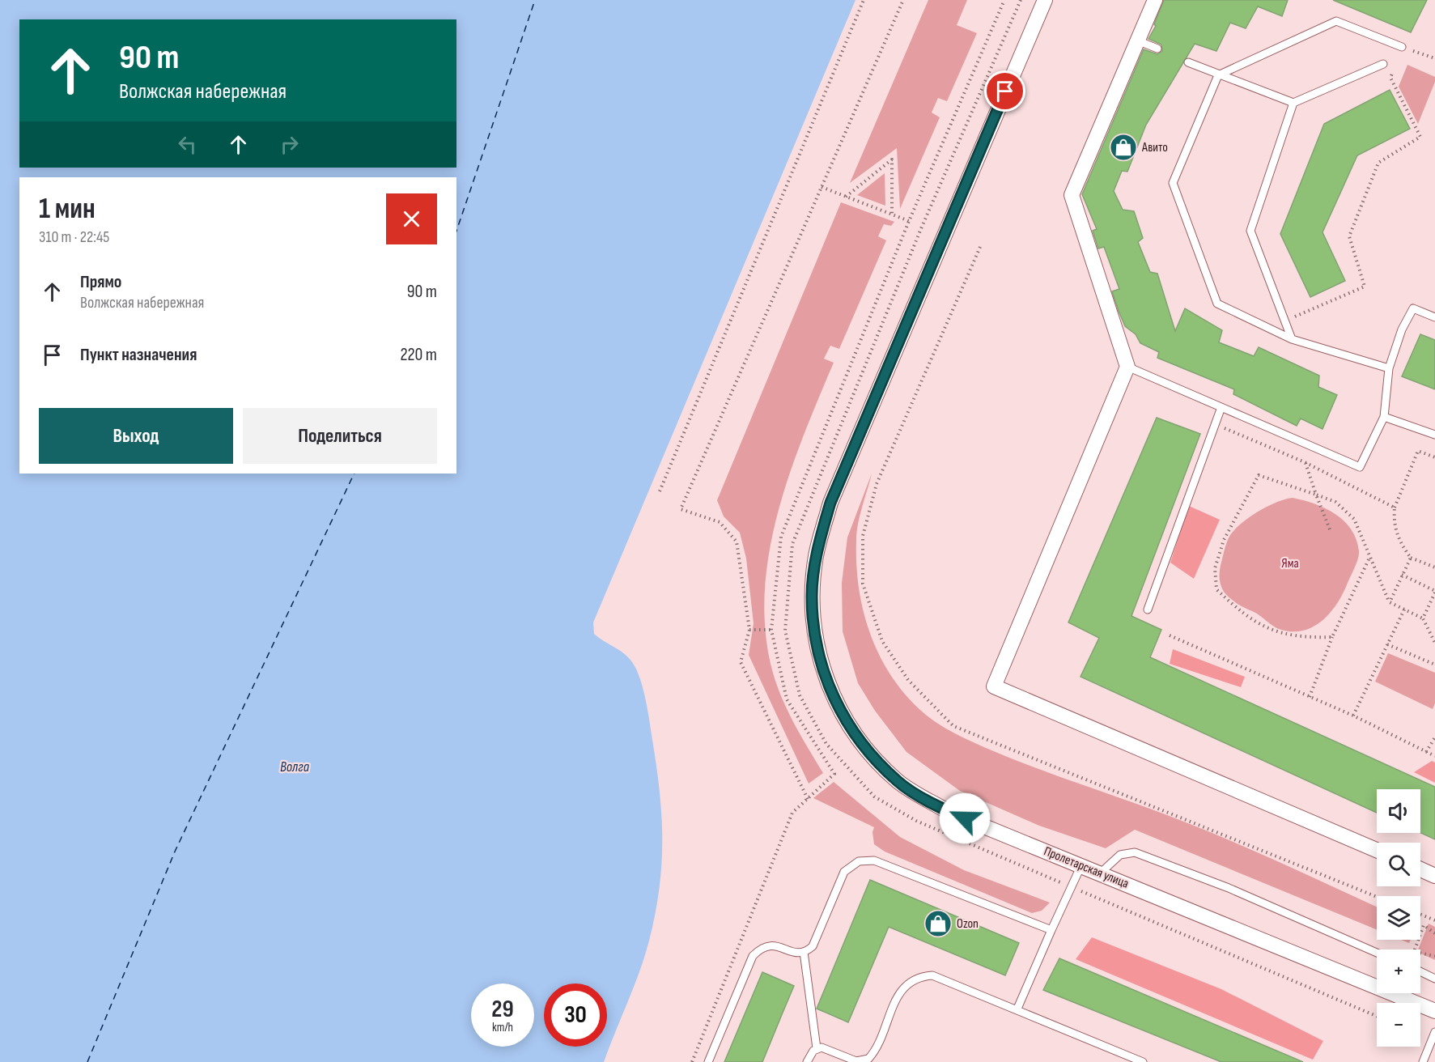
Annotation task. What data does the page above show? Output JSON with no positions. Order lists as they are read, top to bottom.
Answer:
{
  "streets": {
    "street": ["Пролетарская улица"]
  },
  "water": ["Волга"],
  "parks": ["Яма"],
  "places": {
    "shop": ["Авито", "Ozon"]
  },
  "page": {
    "turn": ["90 m", "Волжская набережная"],
    "heading": ["1 мин", "310 m · 22:45"],
    "list": [
      {
        "name": "Прямо",
        "note": "Волжская набережная",
        "value": "90 m"
      },
      {
        "name": "Пункт назначения",
        "value": "220 m"
      }
    ],
    "buttons": ["Выход", "Поделиться"],
    "map_buttons": ["+", "−"],
    "speed": "29 km/h",
    "limit": "30"
  }
}
